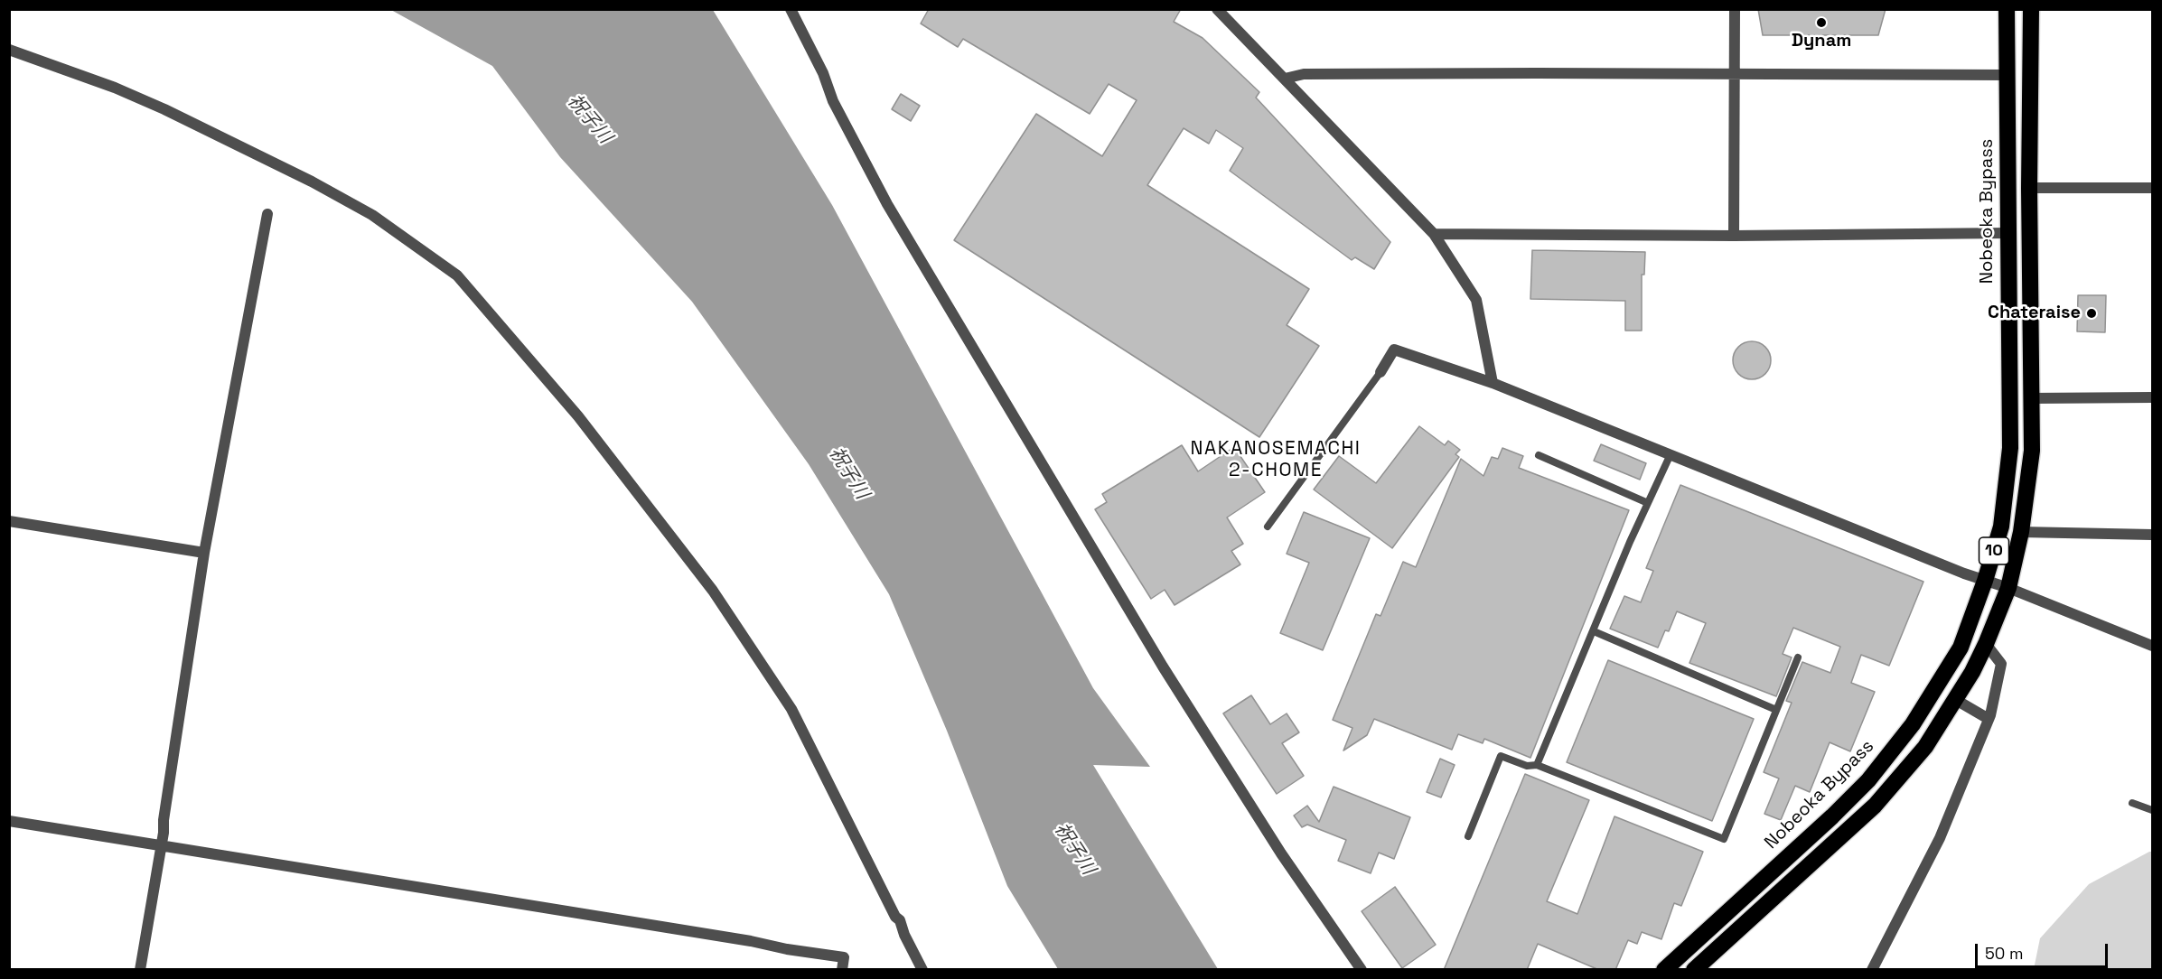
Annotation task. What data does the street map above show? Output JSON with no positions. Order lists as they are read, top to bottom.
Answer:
{
  "streets": {
    "highway": ["Nobeoka Bypass", "10"]
  },
  "districts": ["NAKANOSEMACHI 2-CHOME"],
  "water": ["祝子川"],
  "places": ["Dynam", "Chateraise"],
  "scale_bar": "50 m"
}
